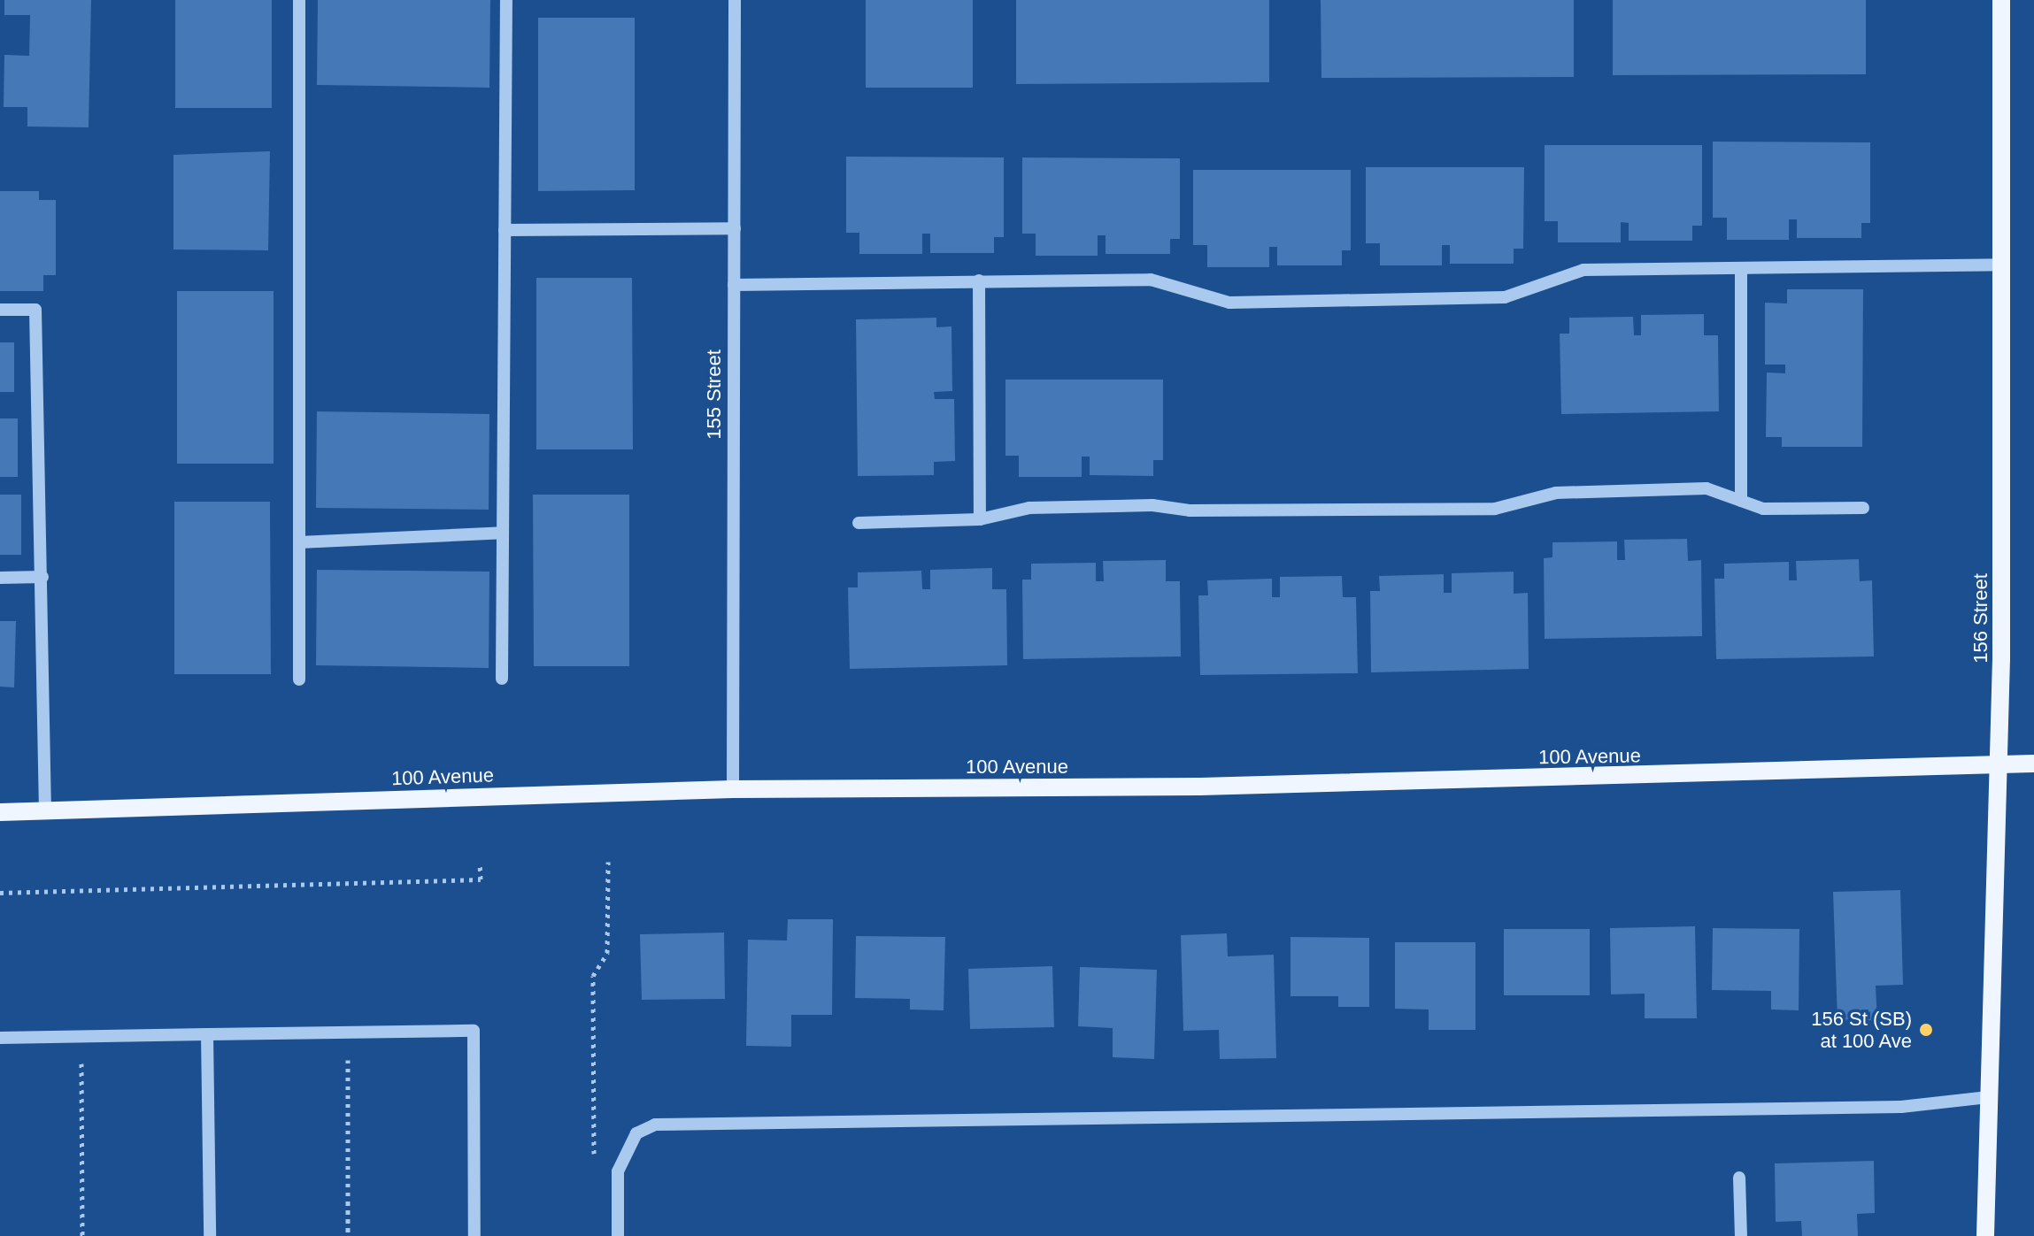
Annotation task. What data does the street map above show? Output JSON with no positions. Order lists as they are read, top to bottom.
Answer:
{
  "streets": {
    "main road": ["156 Street", "100 Avenue"],
    "street": ["155 Street"]
  },
  "crossings": [
    ["155 Street", "100 Avenue"],
    ["156 Street", "100 Avenue"]
  ],
  "places": ["156 St (SB) at 100 Ave"]
}
